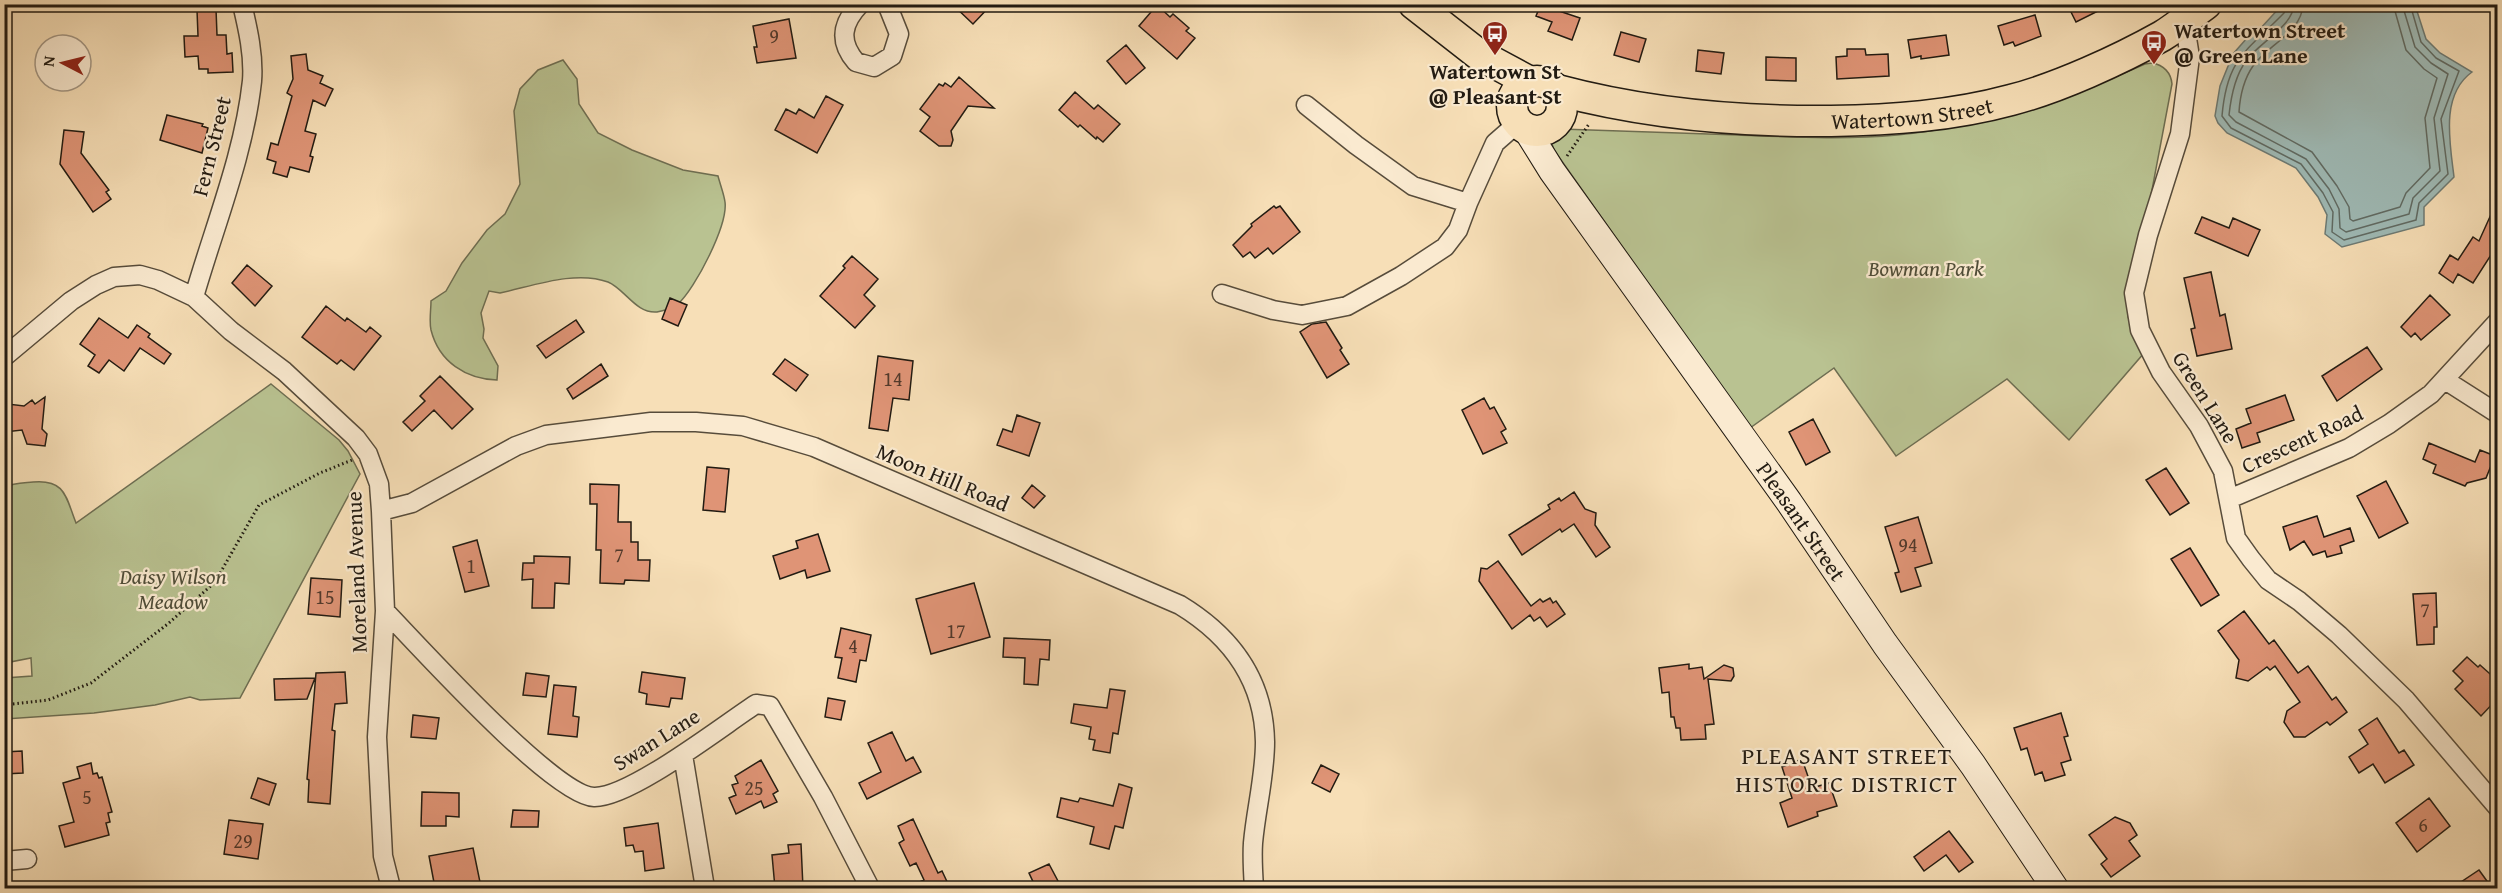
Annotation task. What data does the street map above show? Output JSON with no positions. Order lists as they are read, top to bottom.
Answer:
{
  "streets": {
    "main road": ["Watertown Street", "Pleasant Street"],
    "street": [
      "Fern Street",
      "Green Lane",
      "Crescent Road",
      "Moon Hill Road",
      "Moreland Avenue",
      "Swan Lane"
    ]
  },
  "crossings": [
    ["Watertown Street", "Green Lane"],
    ["Watertown Street", "Pleasant Street"],
    ["Fern Street", "Moreland Avenue"],
    ["Green Lane", "Crescent Road"],
    ["Moon Hill Road", "Moreland Avenue"],
    ["Moreland Avenue", "Swan Lane"]
  ],
  "districts": ["PLEASANT STREET HISTORIC DISTRICT"],
  "parks": ["Bowman Park", "Daisy Wilson Meadow"],
  "places": {
    "bus stop": ["Watertown St @ Pleasant St", "Watertown Street @ Green Lane"]
  },
  "house_numbers": [
    "9",
    "14",
    "94",
    "7",
    "1",
    "15",
    "7",
    "17",
    "4",
    "25",
    "5",
    "6",
    "29"
  ],
  "north": "left"
}
